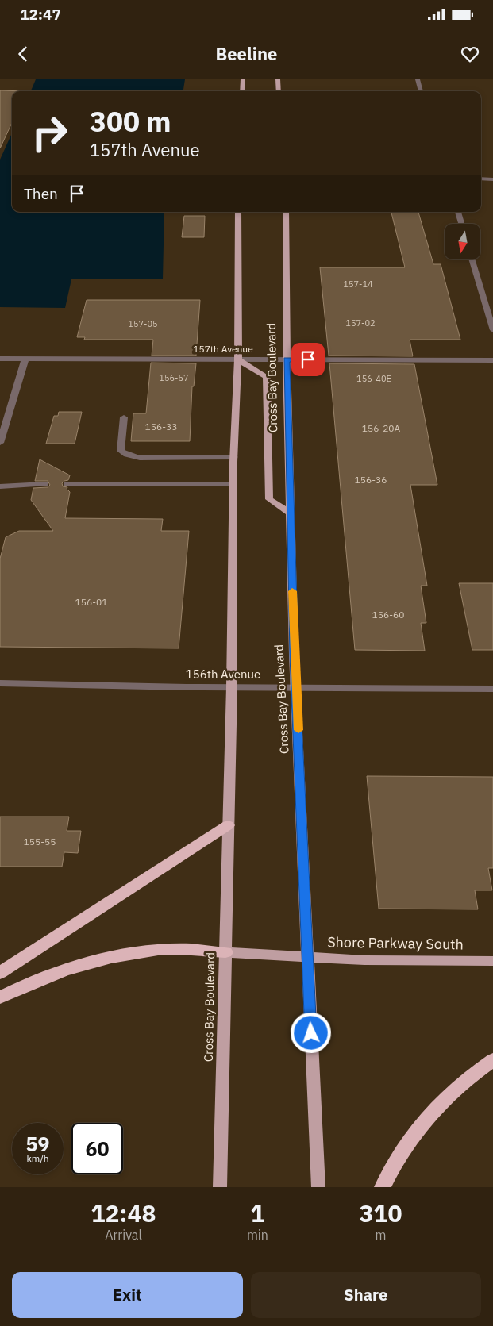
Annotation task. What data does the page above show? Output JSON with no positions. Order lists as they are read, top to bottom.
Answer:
{
  "streets": {
    "main road": ["Cross Bay Boulevard", "Shore Parkway South"],
    "street": ["157th Avenue", "156th Avenue"]
  },
  "crossings": [
    ["157th Avenue", "Cross Bay Boulevard"],
    ["Cross Bay Boulevard", "156th Avenue"],
    ["Cross Bay Boulevard", "Shore Parkway South"]
  ],
  "house_numbers": [
    "157-14",
    "157-02",
    "157-05",
    "156-57",
    "156-40E",
    "156-33",
    "156-20A",
    "156-36",
    "156-01",
    "156-60",
    "155-55"
  ],
  "north": "bottom",
  "page": {
    "status": "12:47",
    "header": "Beeline",
    "turn": ["300 m", "157th Avenue"],
    "then": "Then",
    "speed": "59 km/h",
    "limit": "60",
    "eta": [
      "12:48",
      "Arrival",
      "1",
      "min",
      "310",
      "m"
    ],
    "buttons": ["Exit", "Share"]
  }
}
